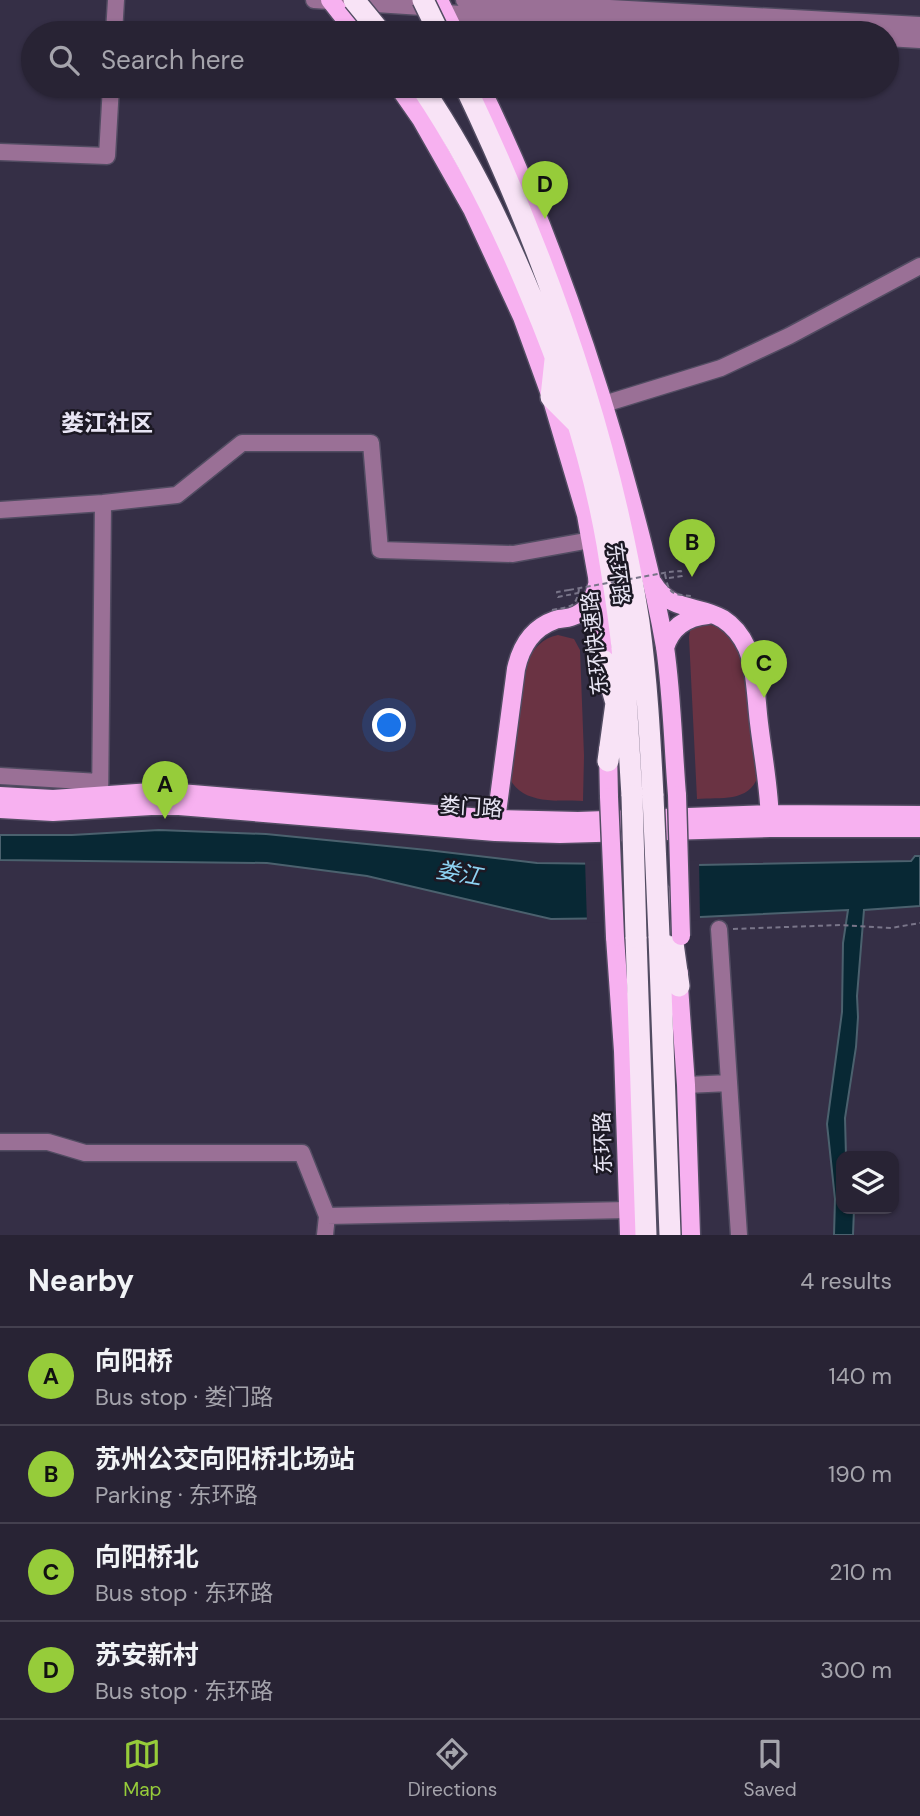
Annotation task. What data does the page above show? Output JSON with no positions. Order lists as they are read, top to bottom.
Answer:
{
  "streets": {
    "highway": ["东环快速路"],
    "main road": ["东环路", "娄门路"]
  },
  "crossings": [
    ["东环路", "东环快速路"]
  ],
  "districts": ["娄江社区"],
  "water": ["娄江"],
  "page": {
    "search": "Search here",
    "pins": [
      "D",
      "B",
      "C",
      "A"
    ],
    "heading": ["Nearby", "4 results"],
    "list": [
      {
        "mark": "A",
        "name": "向阳桥",
        "note": "Bus stop · 娄门路",
        "value": "140 m"
      },
      {
        "mark": "B",
        "name": "苏州公交向阳桥北场站",
        "note": "Parking · 东环路",
        "value": "190 m"
      },
      {
        "mark": "C",
        "name": "向阳桥北",
        "note": "Bus stop · 东环路",
        "value": "210 m"
      },
      {
        "mark": "D",
        "name": "苏安新村",
        "note": "Bus stop · 东环路",
        "value": "300 m"
      }
    ],
    "nav": ["Map", "Directions", "Saved"]
  }
}
